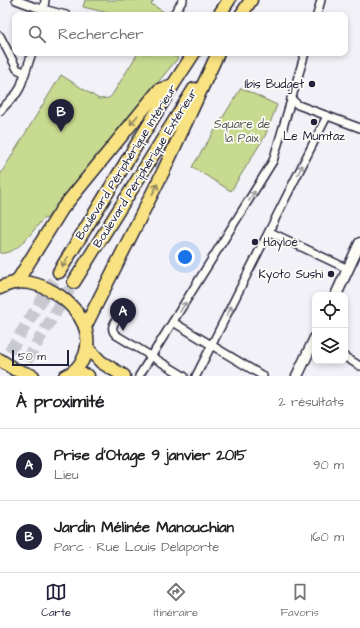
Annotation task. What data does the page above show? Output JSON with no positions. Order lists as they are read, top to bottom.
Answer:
{
  "streets": {
    "main road": ["Boulevard Périphérique Intérieur", "Boulevard Périphérique Extérieur"]
  },
  "parks": ["Square de la Paix"],
  "places": [
    "Ibis Budget",
    "Le Mumtaz",
    "Hayloé",
    "Kyoto Sushi"
  ],
  "scale_bar": "50 m",
  "page": {
    "search": "Rechercher",
    "pins": ["B", "A"],
    "scale": "50 m",
    "heading": ["À proximité", "2 résultats"],
    "list": [
      {
        "mark": "A",
        "name": "Prise d'Otage 9 janvier 2015",
        "note": "Lieu",
        "value": "90 m"
      },
      {
        "mark": "B",
        "name": "Jardin Mélinée Manouchian",
        "note": "Parc · Rue Louis Delaporte",
        "value": "160 m"
      }
    ],
    "nav": ["Carte", "Itinéraire", "Favoris"]
  }
}
